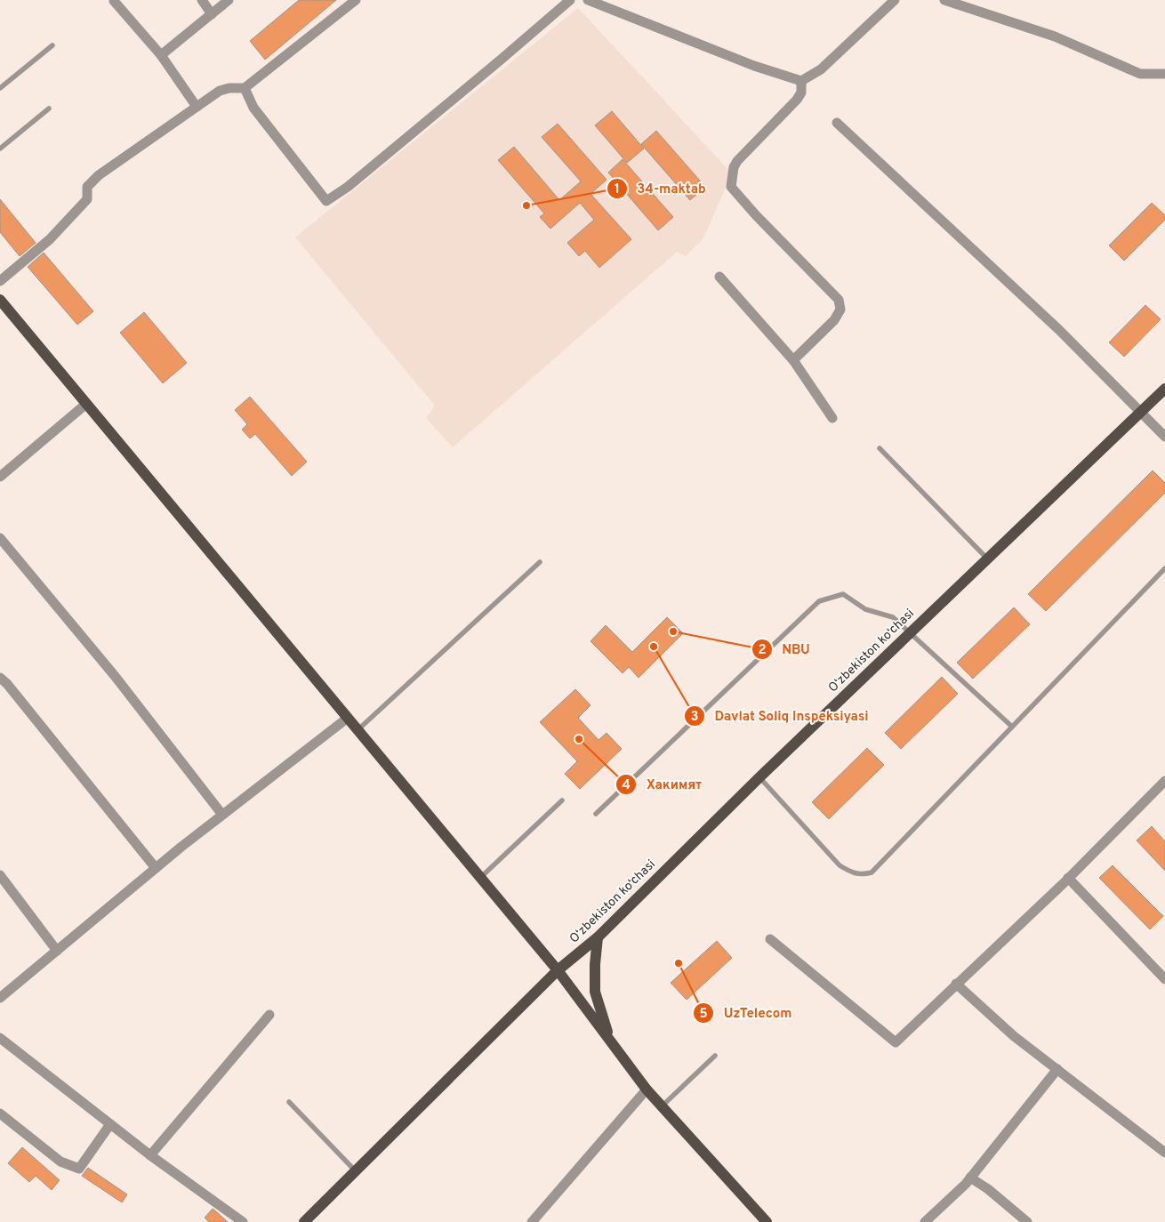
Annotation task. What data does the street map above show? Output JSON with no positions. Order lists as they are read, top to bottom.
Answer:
{
  "streets": {
    "main road": ["O‘zbekiston ko‘chasi"]
  },
  "places": [
    "34-maktab",
    "NBU",
    "Davlat Soliq Inspeksiyasi",
    "Хакимят",
    "UzTelecom"
  ]
}
